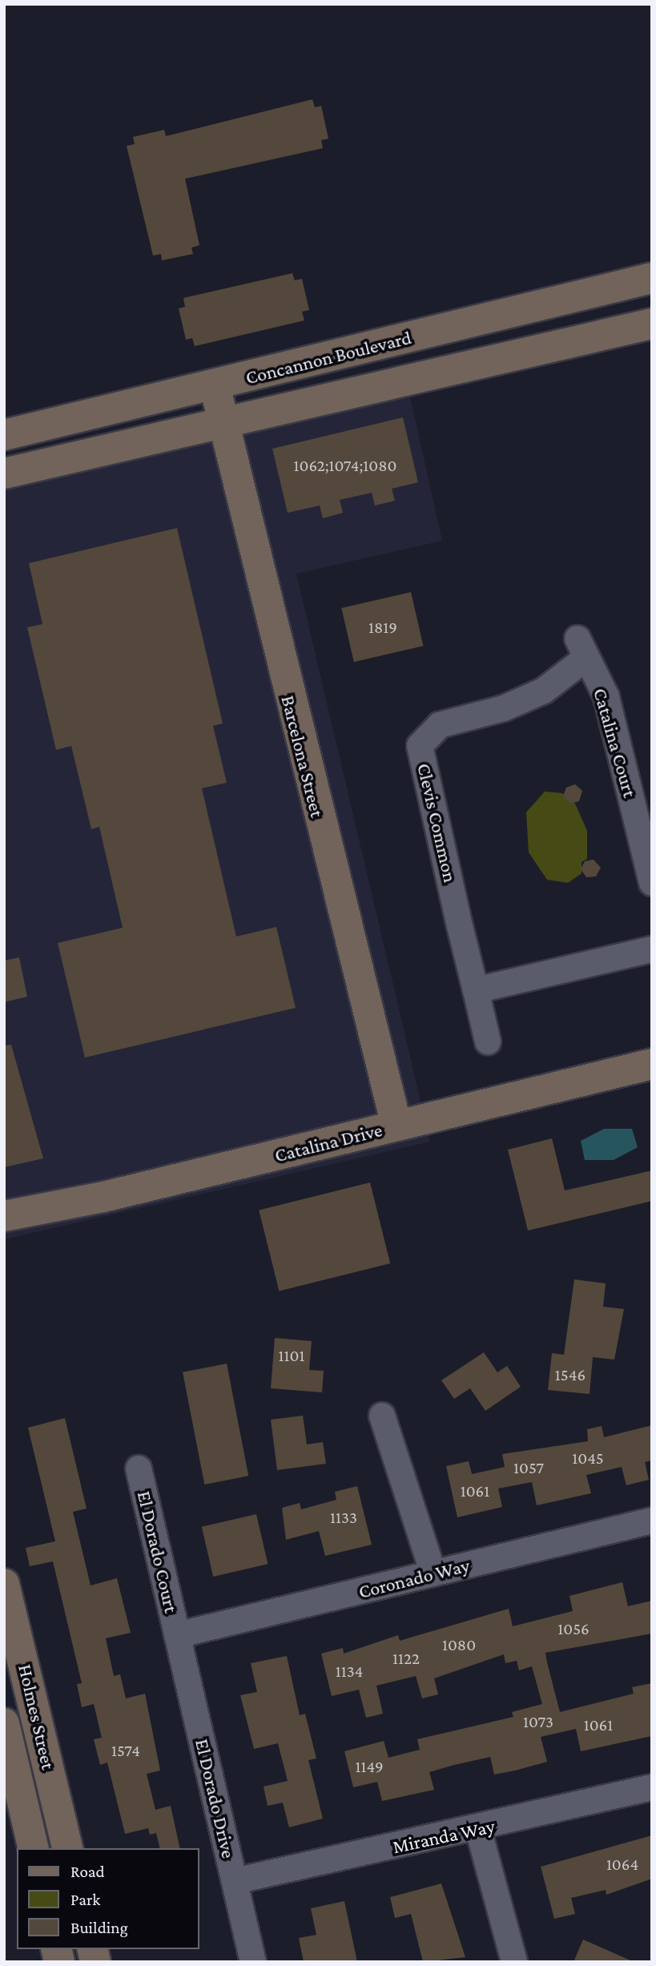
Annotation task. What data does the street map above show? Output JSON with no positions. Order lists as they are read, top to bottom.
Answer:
{
  "streets": {
    "main road": [
      "Concannon Boulevard",
      "Barcelona Street",
      "Catalina Drive",
      "Holmes Street"
    ],
    "street": [
      "Catalina Court",
      "Clevis Common",
      "El Dorado Court",
      "Coronado Way",
      "El Dorado Drive",
      "Miranda Way"
    ]
  },
  "crossings": [
    ["Concannon Boulevard", "Barcelona Street"],
    ["Catalina Court", "Clevis Common"],
    ["Barcelona Street", "Catalina Drive"],
    ["El Dorado Court", "Coronado Way"],
    ["El Dorado Court", "El Dorado Drive"],
    ["Coronado Way", "El Dorado Drive"],
    ["El Dorado Drive", "Miranda Way"]
  ],
  "house_numbers": [
    "1062;1074;1080",
    "1819",
    "1101",
    "1546",
    "1045",
    "1057",
    "1061",
    "1133",
    "1056",
    "1080",
    "1122",
    "1134",
    "1073",
    "1061",
    "1574",
    "1149",
    "1064"
  ],
  "legend": ["Road", "Park", "Building"]
}
